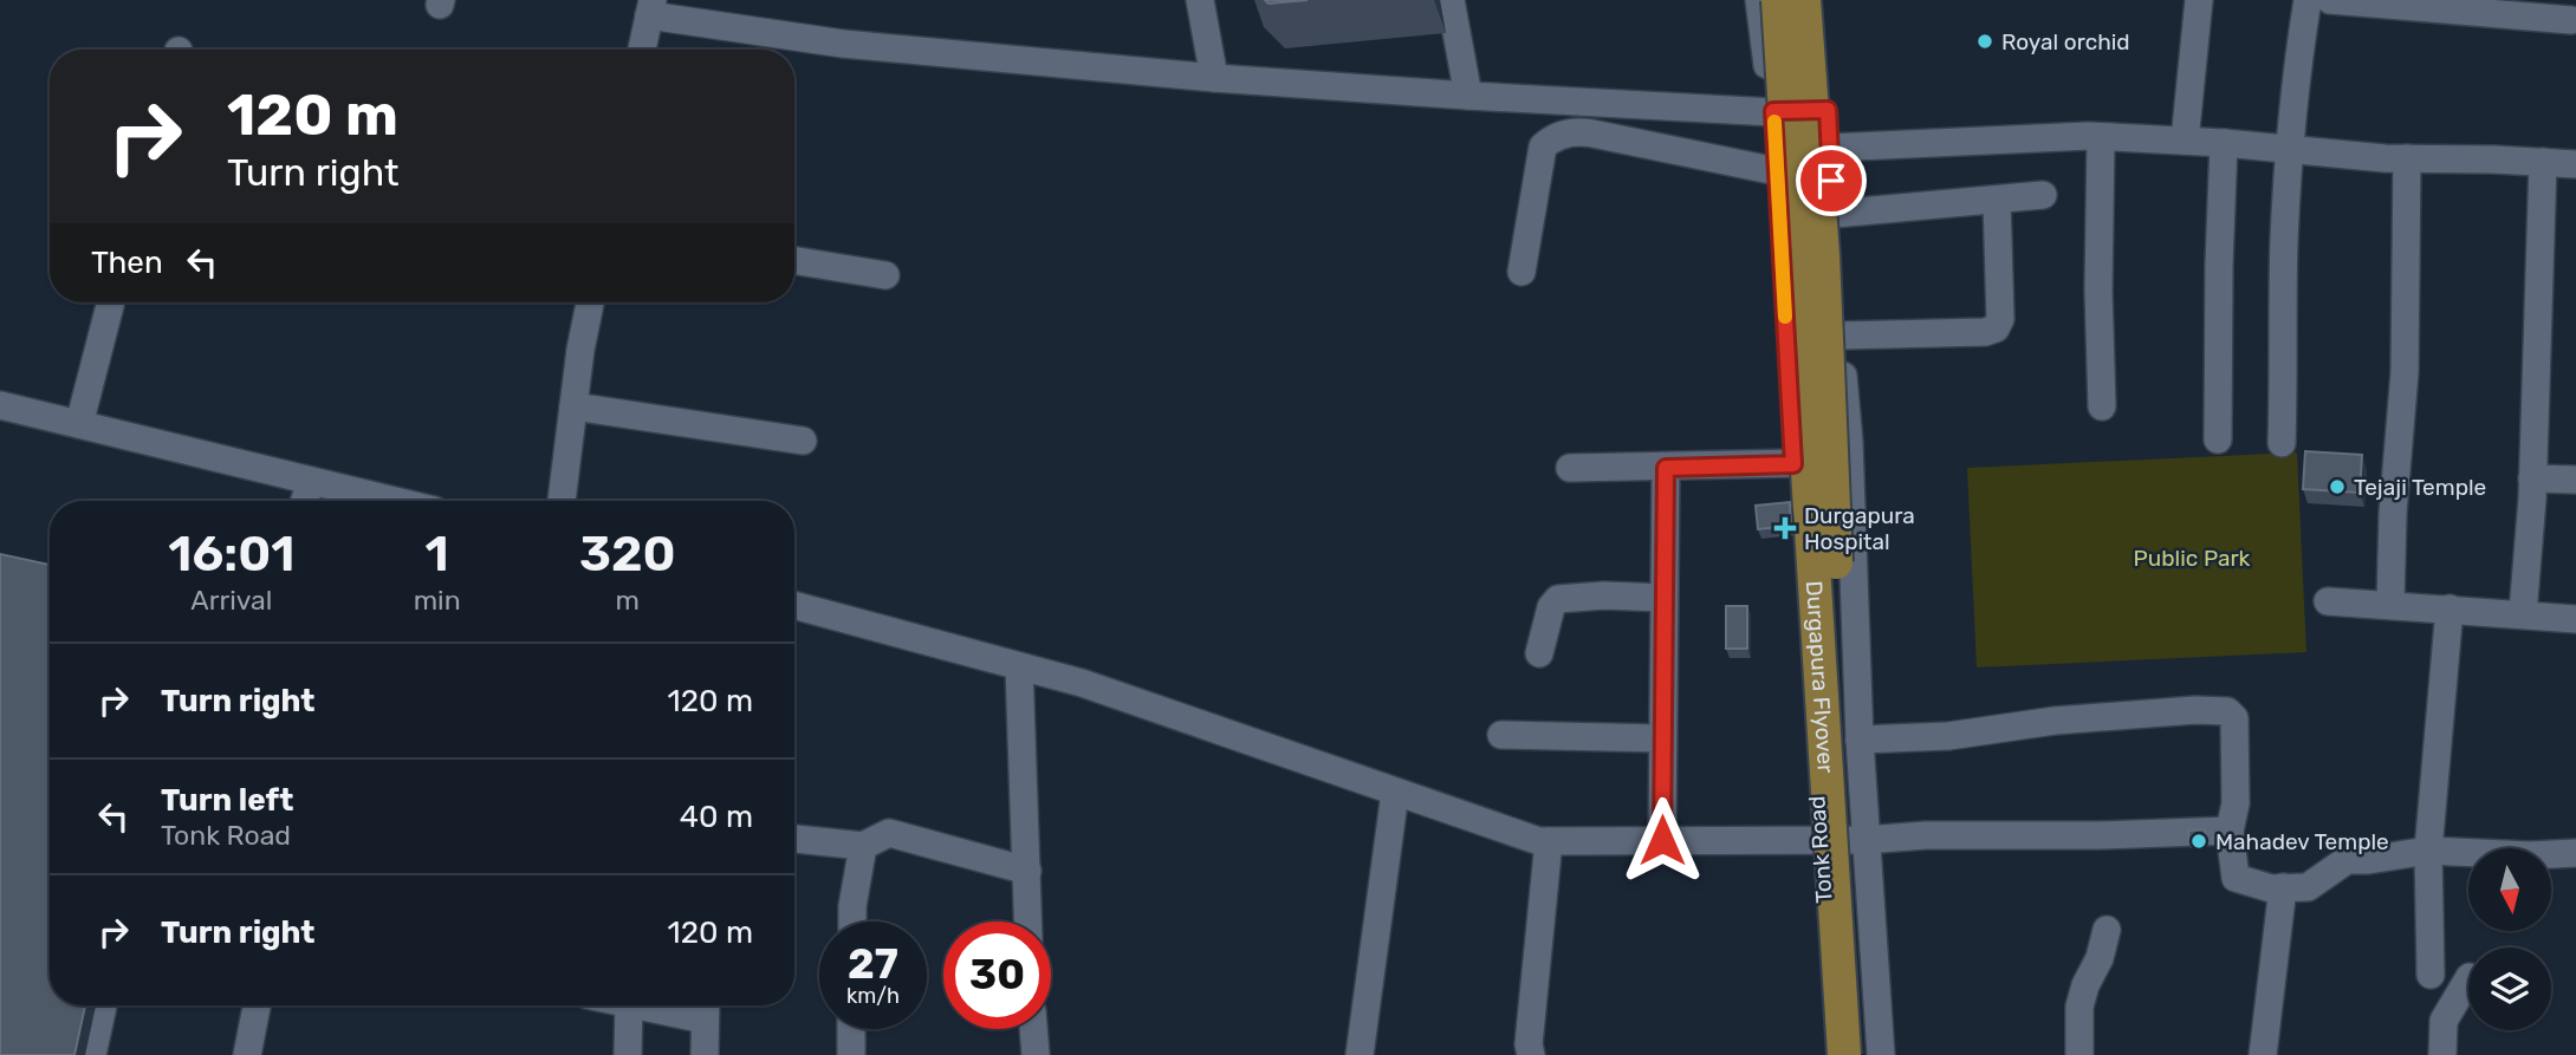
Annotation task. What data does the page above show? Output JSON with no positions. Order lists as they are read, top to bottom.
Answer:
{
  "streets": {
    "main road": ["Durgapura Flyover"],
    "street": ["Tonk Road"]
  },
  "parks": ["Public Park"],
  "places": {
    "other": ["Royal orchid", "Tejaji Temple", "Mahadev Temple"],
    "health": ["Durgapura Hospital"]
  },
  "north": "bottom",
  "page": {
    "turn": ["120 m", "Turn right"],
    "then": "Then",
    "eta": [
      "16:01",
      "Arrival",
      "1",
      "min",
      "320",
      "m"
    ],
    "list": [
      {
        "name": "Turn right",
        "value": "120 m"
      },
      {
        "name": "Turn left",
        "note": "Tonk Road",
        "value": "40 m"
      },
      {
        "name": "Turn right",
        "value": "120 m"
      }
    ],
    "speed": "27 km/h",
    "limit": "30"
  }
}
